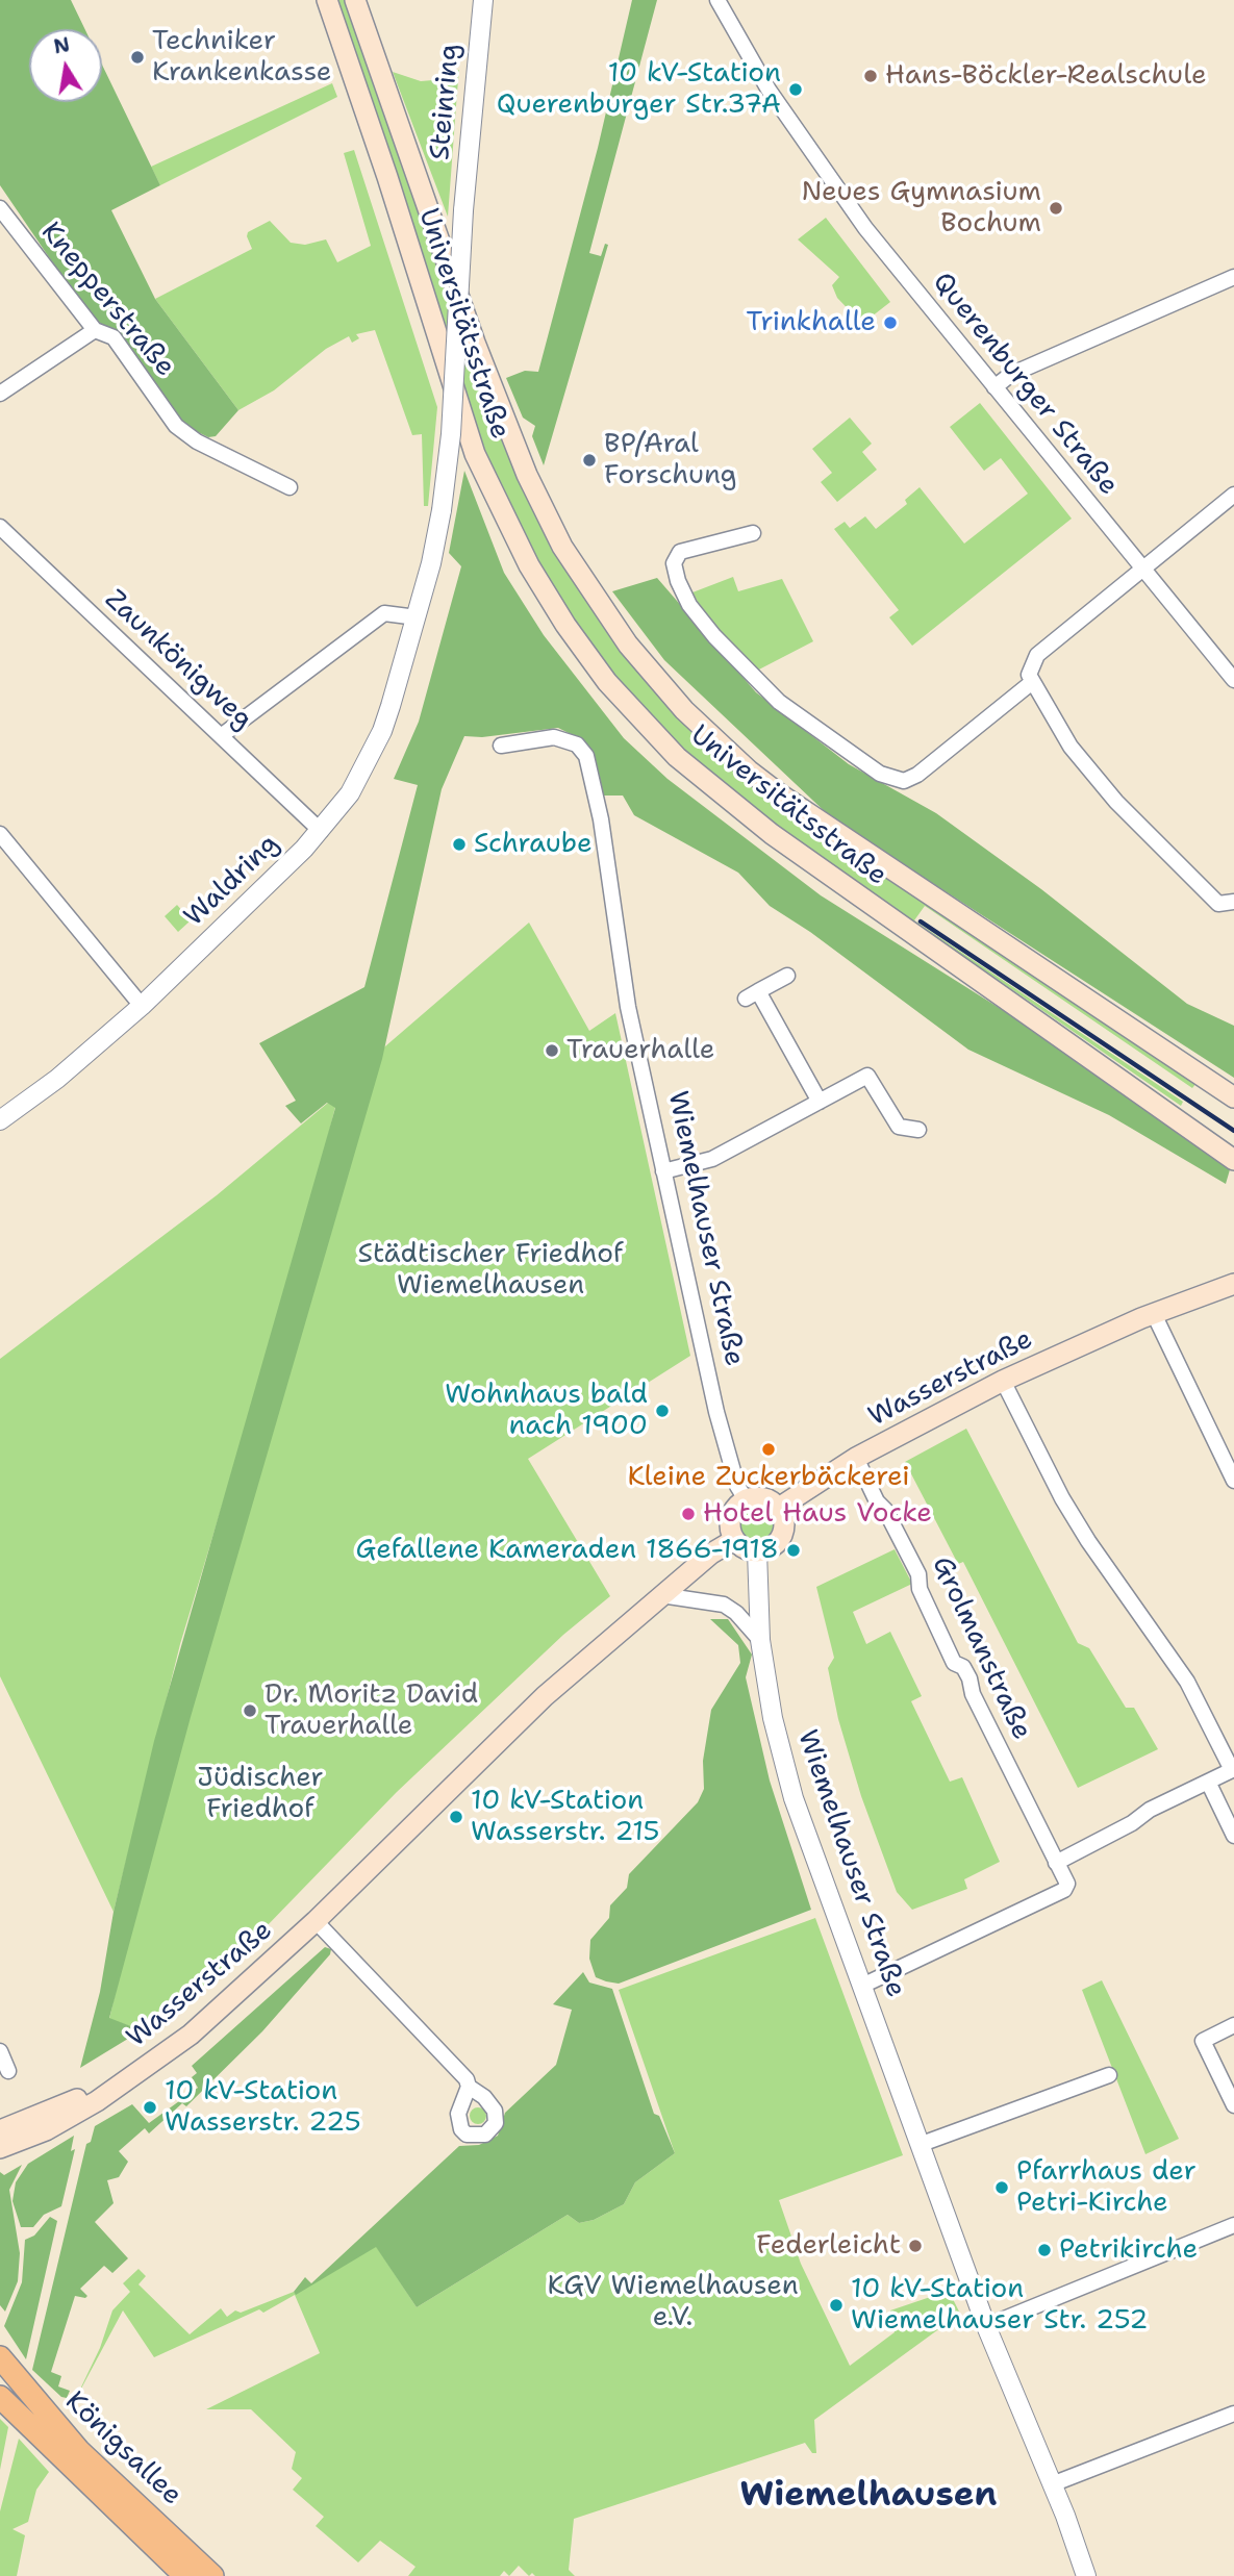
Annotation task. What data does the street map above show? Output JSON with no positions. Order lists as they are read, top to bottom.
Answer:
{
  "streets": {
    "main road": ["Universitätsstraße", "Wasserstraße", "Königsallee"],
    "street": [
      "Steinring",
      "Knepperstraße",
      "Querenburger Straße",
      "Zaunkönigweg",
      "Waldring",
      "Wiemelhauser Straße",
      "Grolmanstraße"
    ]
  },
  "crossings": [
    ["Steinring", "Waldring"],
    ["Zaunkönigweg", "Waldring"],
    ["Wiemelhauser Straße", "Wasserstraße"],
    ["Wiemelhauser Straße", "Grolmanstraße"],
    ["Wasserstraße", "Grolmanstraße"]
  ],
  "districts": ["Wiemelhausen"],
  "parks": ["Städtischer Friedhof Wiemelhausen", "Jüdischer Friedhof", "KGV Wiemelhausen e.V."],
  "places": [
    "Techniker Krankenkasse",
    "Hans-Böckler-Realschule",
    "10 kV-Station Querenburger Str.37A",
    "Neues Gymnasium Bochum",
    "Trinkhalle",
    "BP/Aral Forschung",
    "Schraube",
    "Trauerhalle",
    "Wohnhaus bald nach 1900",
    "Kleine Zuckerbäckerei",
    "Hotel Haus Vocke",
    "Gefallene Kameraden 1866-1918",
    "Dr. Moritz David Trauerhalle",
    "10 kV-Station Wasserstr. 215",
    "10 kV-Station Wasserstr. 225",
    "Pfarrhaus der Petri-Kirche",
    "Federleicht",
    "Petrikirche",
    "10 kV-Station Wiemelhauser Str. 252"
  ],
  "north": "top"
}
